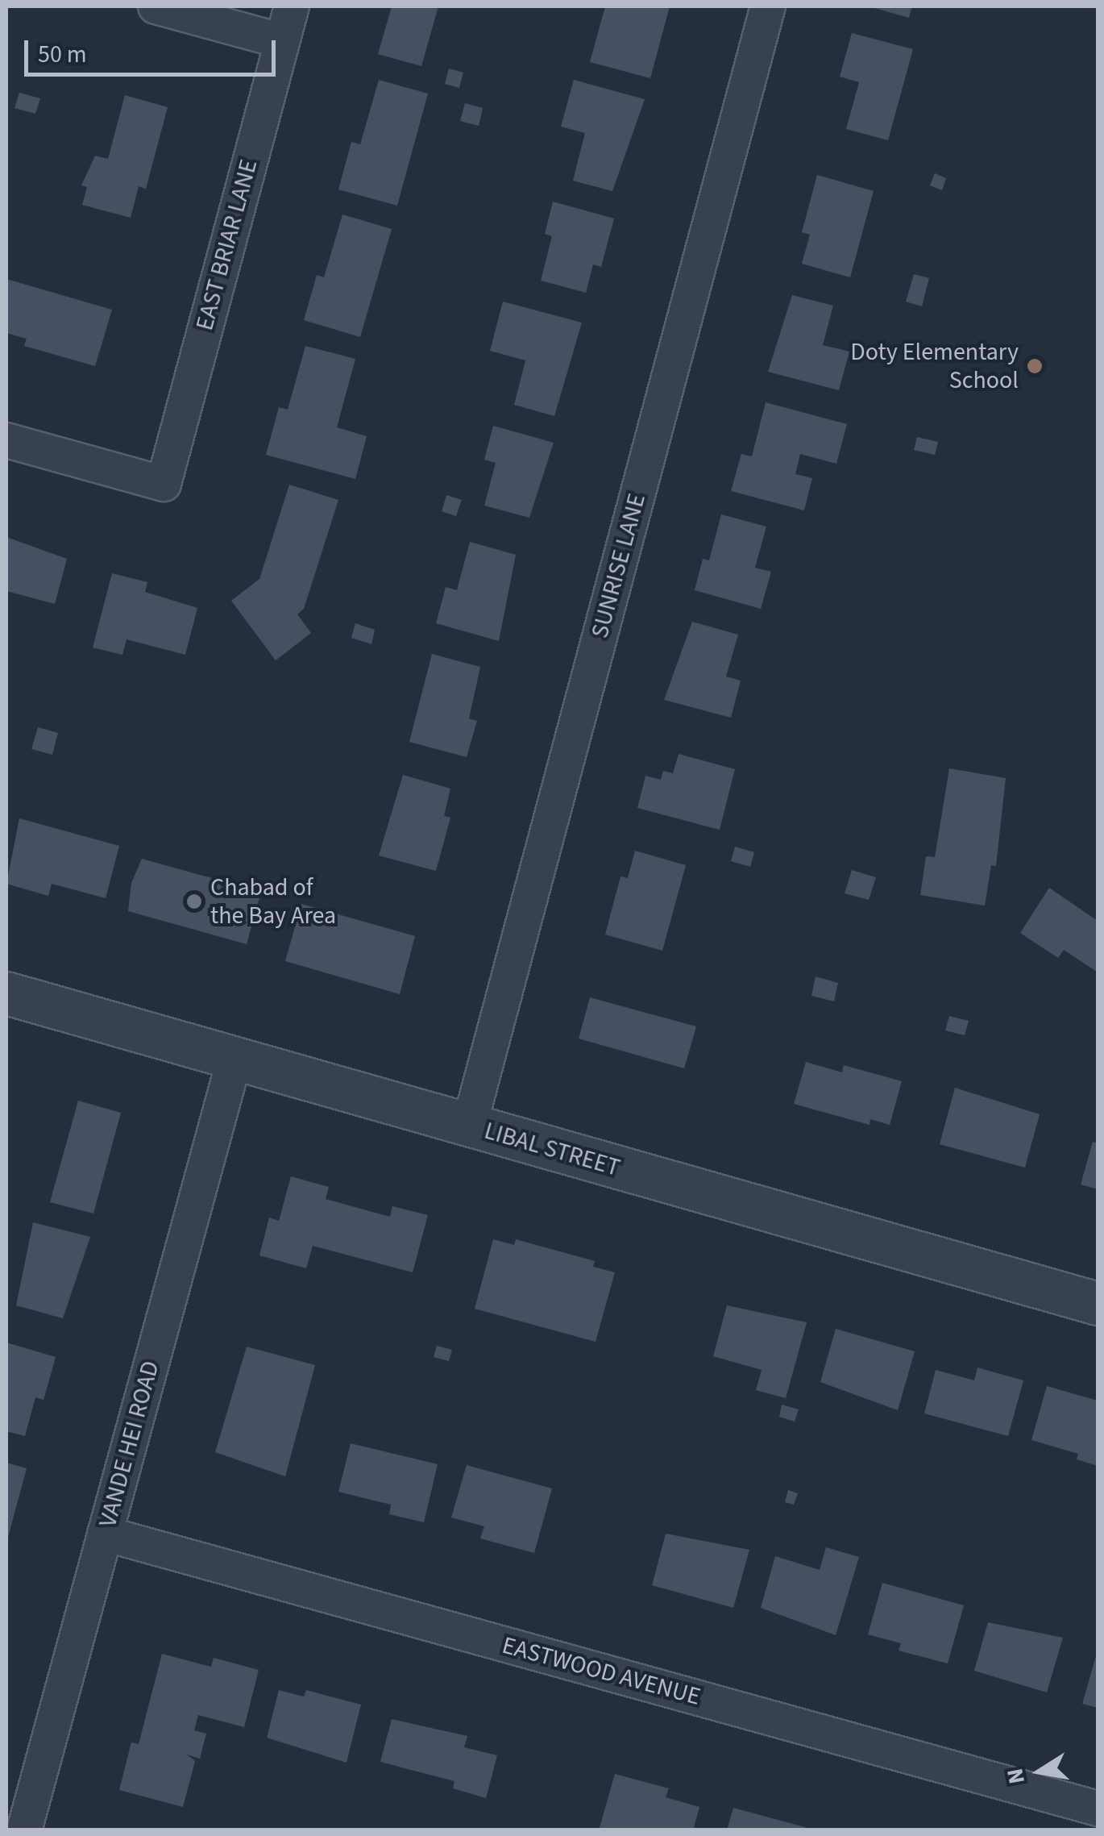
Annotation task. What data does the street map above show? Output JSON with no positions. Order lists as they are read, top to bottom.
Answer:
{
  "streets": {
    "street": [
      "EAST BRIAR LANE",
      "SUNRISE LANE",
      "LIBAL STREET",
      "VANDE HEI ROAD",
      "EASTWOOD AVENUE"
    ]
  },
  "crossings": [
    ["SUNRISE LANE", "LIBAL STREET"],
    ["LIBAL STREET", "VANDE HEI ROAD"],
    ["VANDE HEI ROAD", "EASTWOOD AVENUE"]
  ],
  "places": ["Doty Elementary School", "Chabad of the Bay Area"],
  "scale_bar": "50 m",
  "north": "left"
}
